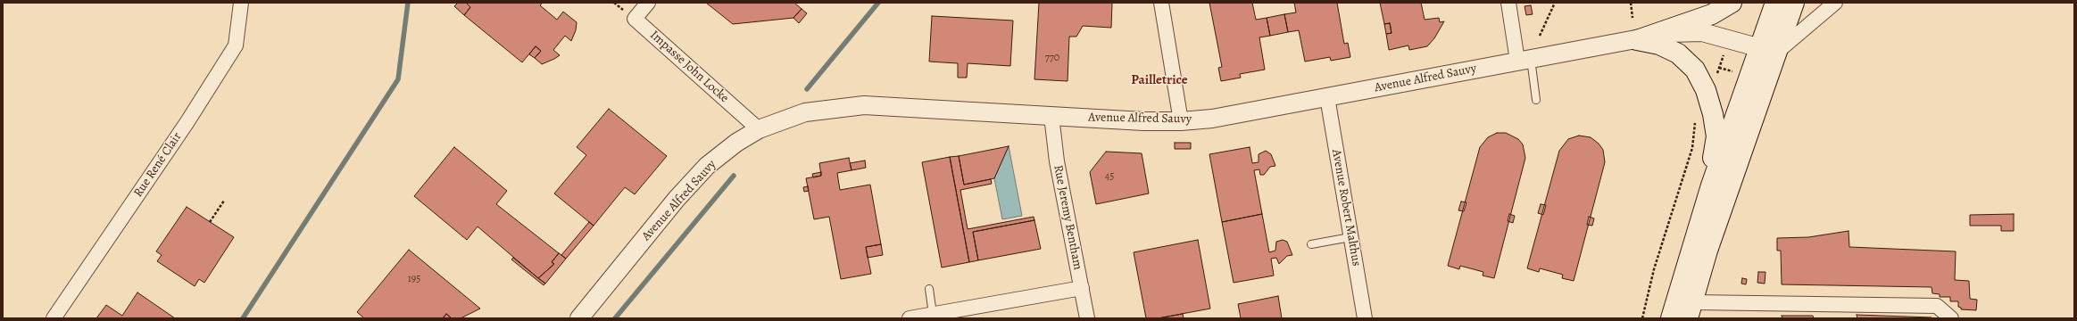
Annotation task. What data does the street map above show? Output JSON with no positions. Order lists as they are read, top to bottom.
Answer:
{
  "streets": {
    "street": [
      "Impasse John Locke",
      "Avenue Alfred Sauvy",
      "Rue René Clair",
      "Avenue Robert Malthus",
      "Rue Jeremy Bentham"
    ]
  },
  "crossings": [
    ["Impasse John Locke", "Avenue Alfred Sauvy"],
    ["Avenue Alfred Sauvy", "Avenue Robert Malthus"],
    ["Avenue Alfred Sauvy", "Rue Jeremy Bentham"]
  ],
  "districts": ["Pailletrice"],
  "house_numbers": ["770", "45", "195"]
}
